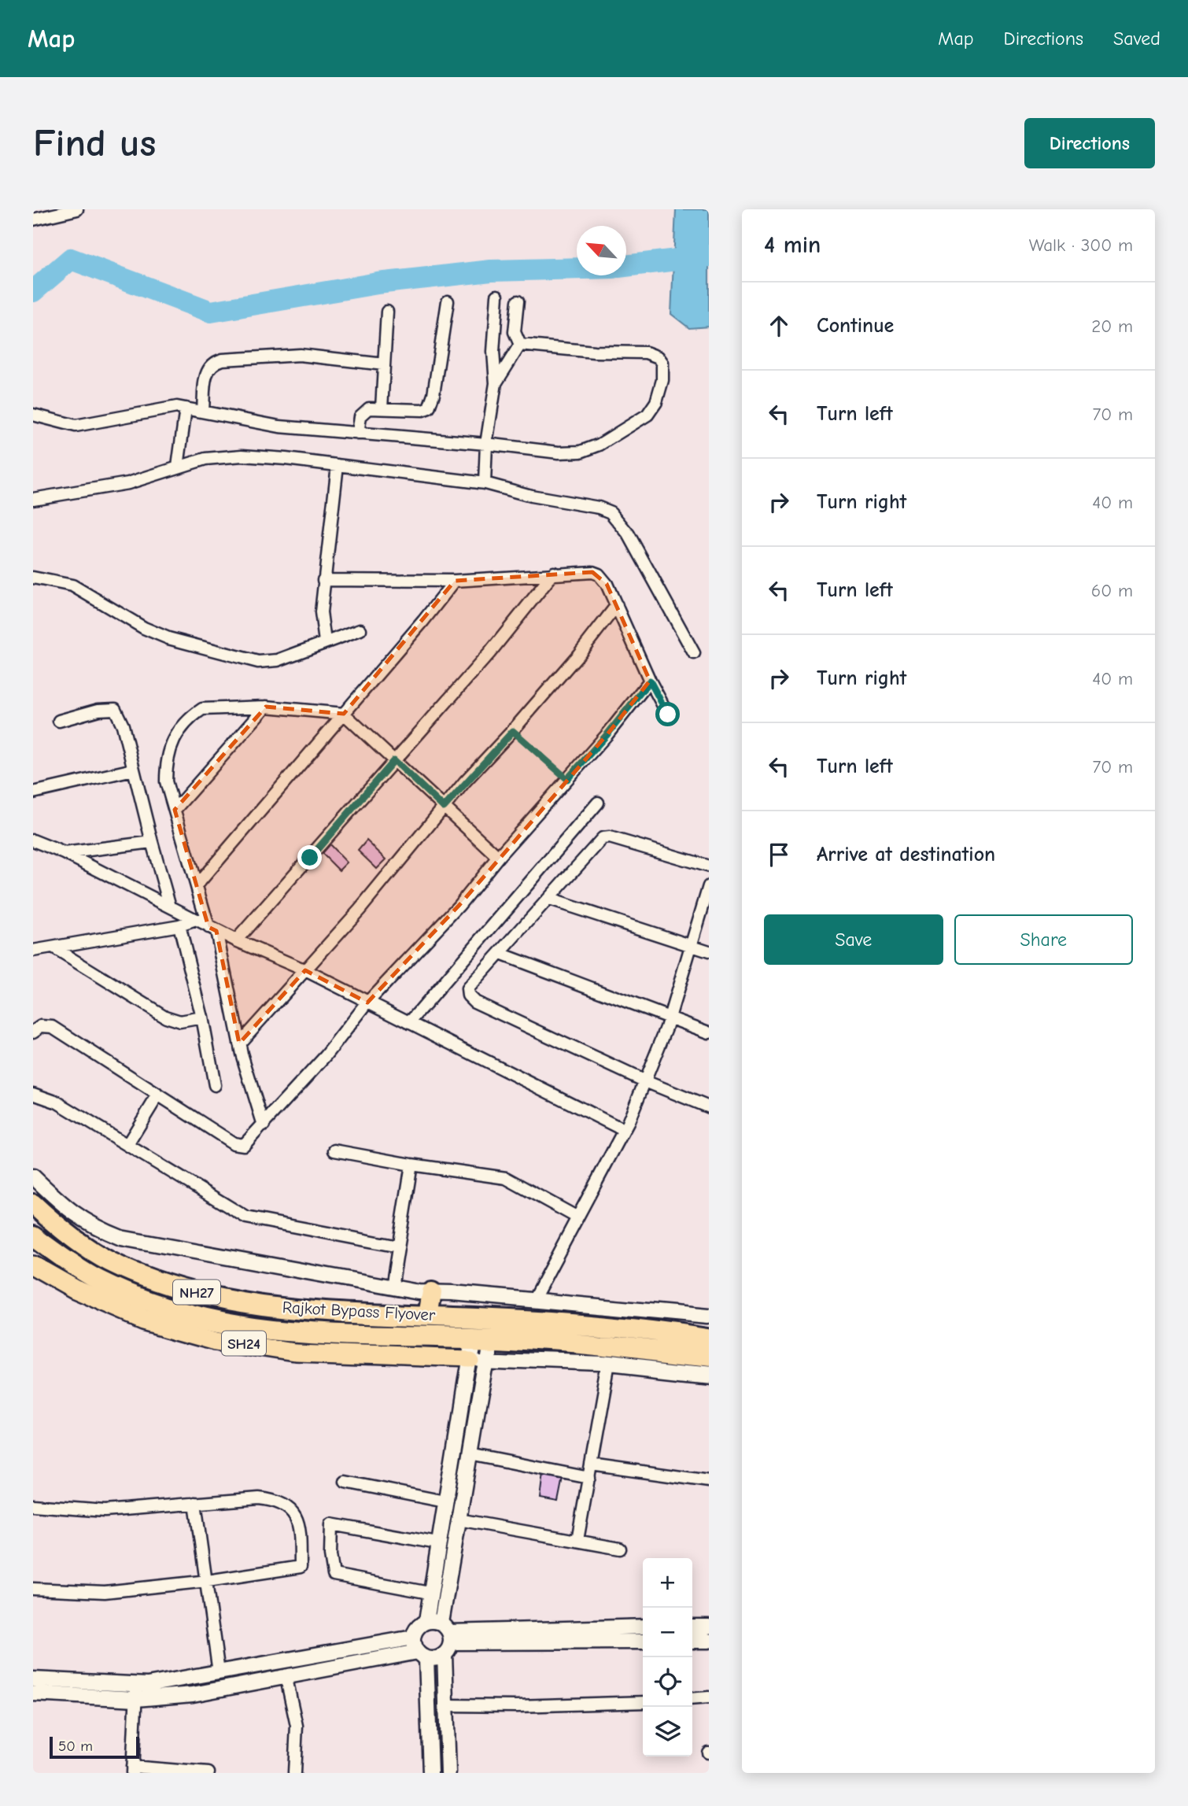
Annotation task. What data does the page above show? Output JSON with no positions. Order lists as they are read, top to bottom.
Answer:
{
  "streets": {
    "highway": ["NH27", "Rajkot Bypass Flyover"],
    "main road": ["SH24"]
  },
  "scale_bar": "50 m",
  "north": "top left",
  "page": {
    "header": "Map",
    "nav": ["Map", "Directions", "Saved"],
    "buttons": [
      "Directions",
      ["Save", "Share"]
    ],
    "title": "Find us",
    "heading": ["4 min", "Walk · 300 m"],
    "list": [
      ["Continue", "20 m"],
      ["Turn left", "70 m"],
      ["Turn right", "40 m"],
      ["Turn left", "60 m"],
      ["Turn right", "40 m"],
      ["Turn left", "70 m"],
      "Arrive at destination"
    ],
    "map_buttons": ["+", "−"],
    "scale": "50 m"
  }
}
